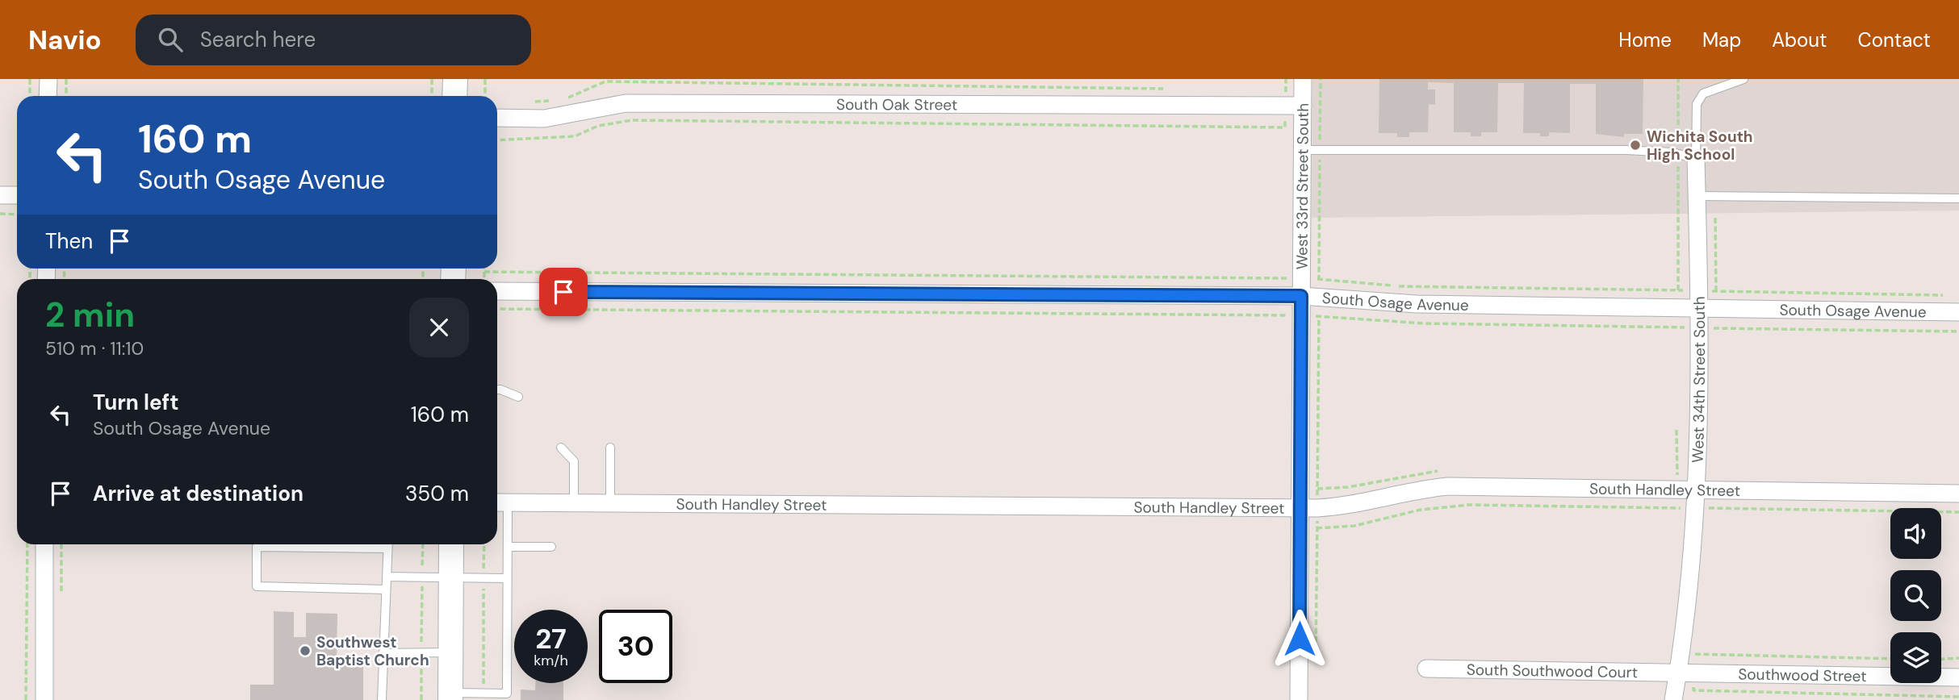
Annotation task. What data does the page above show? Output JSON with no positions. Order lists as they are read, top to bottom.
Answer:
{
  "streets": {
    "street": [
      "South Oak Street",
      "West 33rd Street South",
      "South Osage Avenue",
      "West 34th Street South",
      "South Handley Street",
      "South Southwood Court",
      "Southwood Street"
    ]
  },
  "crossings": [
    ["South Oak Street", "West 33rd Street South"],
    ["West 33rd Street South", "South Osage Avenue"],
    ["West 33rd Street South", "South Handley Street"],
    ["South Osage Avenue", "West 34th Street South"],
    ["West 34th Street South", "South Handley Street"],
    ["West 34th Street South", "South Southwood Court"],
    ["West 34th Street South", "Southwood Street"],
    ["South Southwood Court", "Southwood Street"]
  ],
  "places": ["Wichita South High School", "Southwest Baptist Church"],
  "page": {
    "header": "Navio",
    "search": "Search here",
    "nav": [
      "Home",
      "Map",
      "About",
      "Contact"
    ],
    "turn": ["160 m", "South Osage Avenue"],
    "then": "Then",
    "heading": ["2 min", "510 m · 11:10"],
    "list": [
      {
        "name": "Turn left",
        "note": "South Osage Avenue",
        "value": "160 m"
      },
      {
        "name": "Arrive at destination",
        "value": "350 m"
      }
    ],
    "speed": "27 km/h",
    "limit": "30"
  }
}
